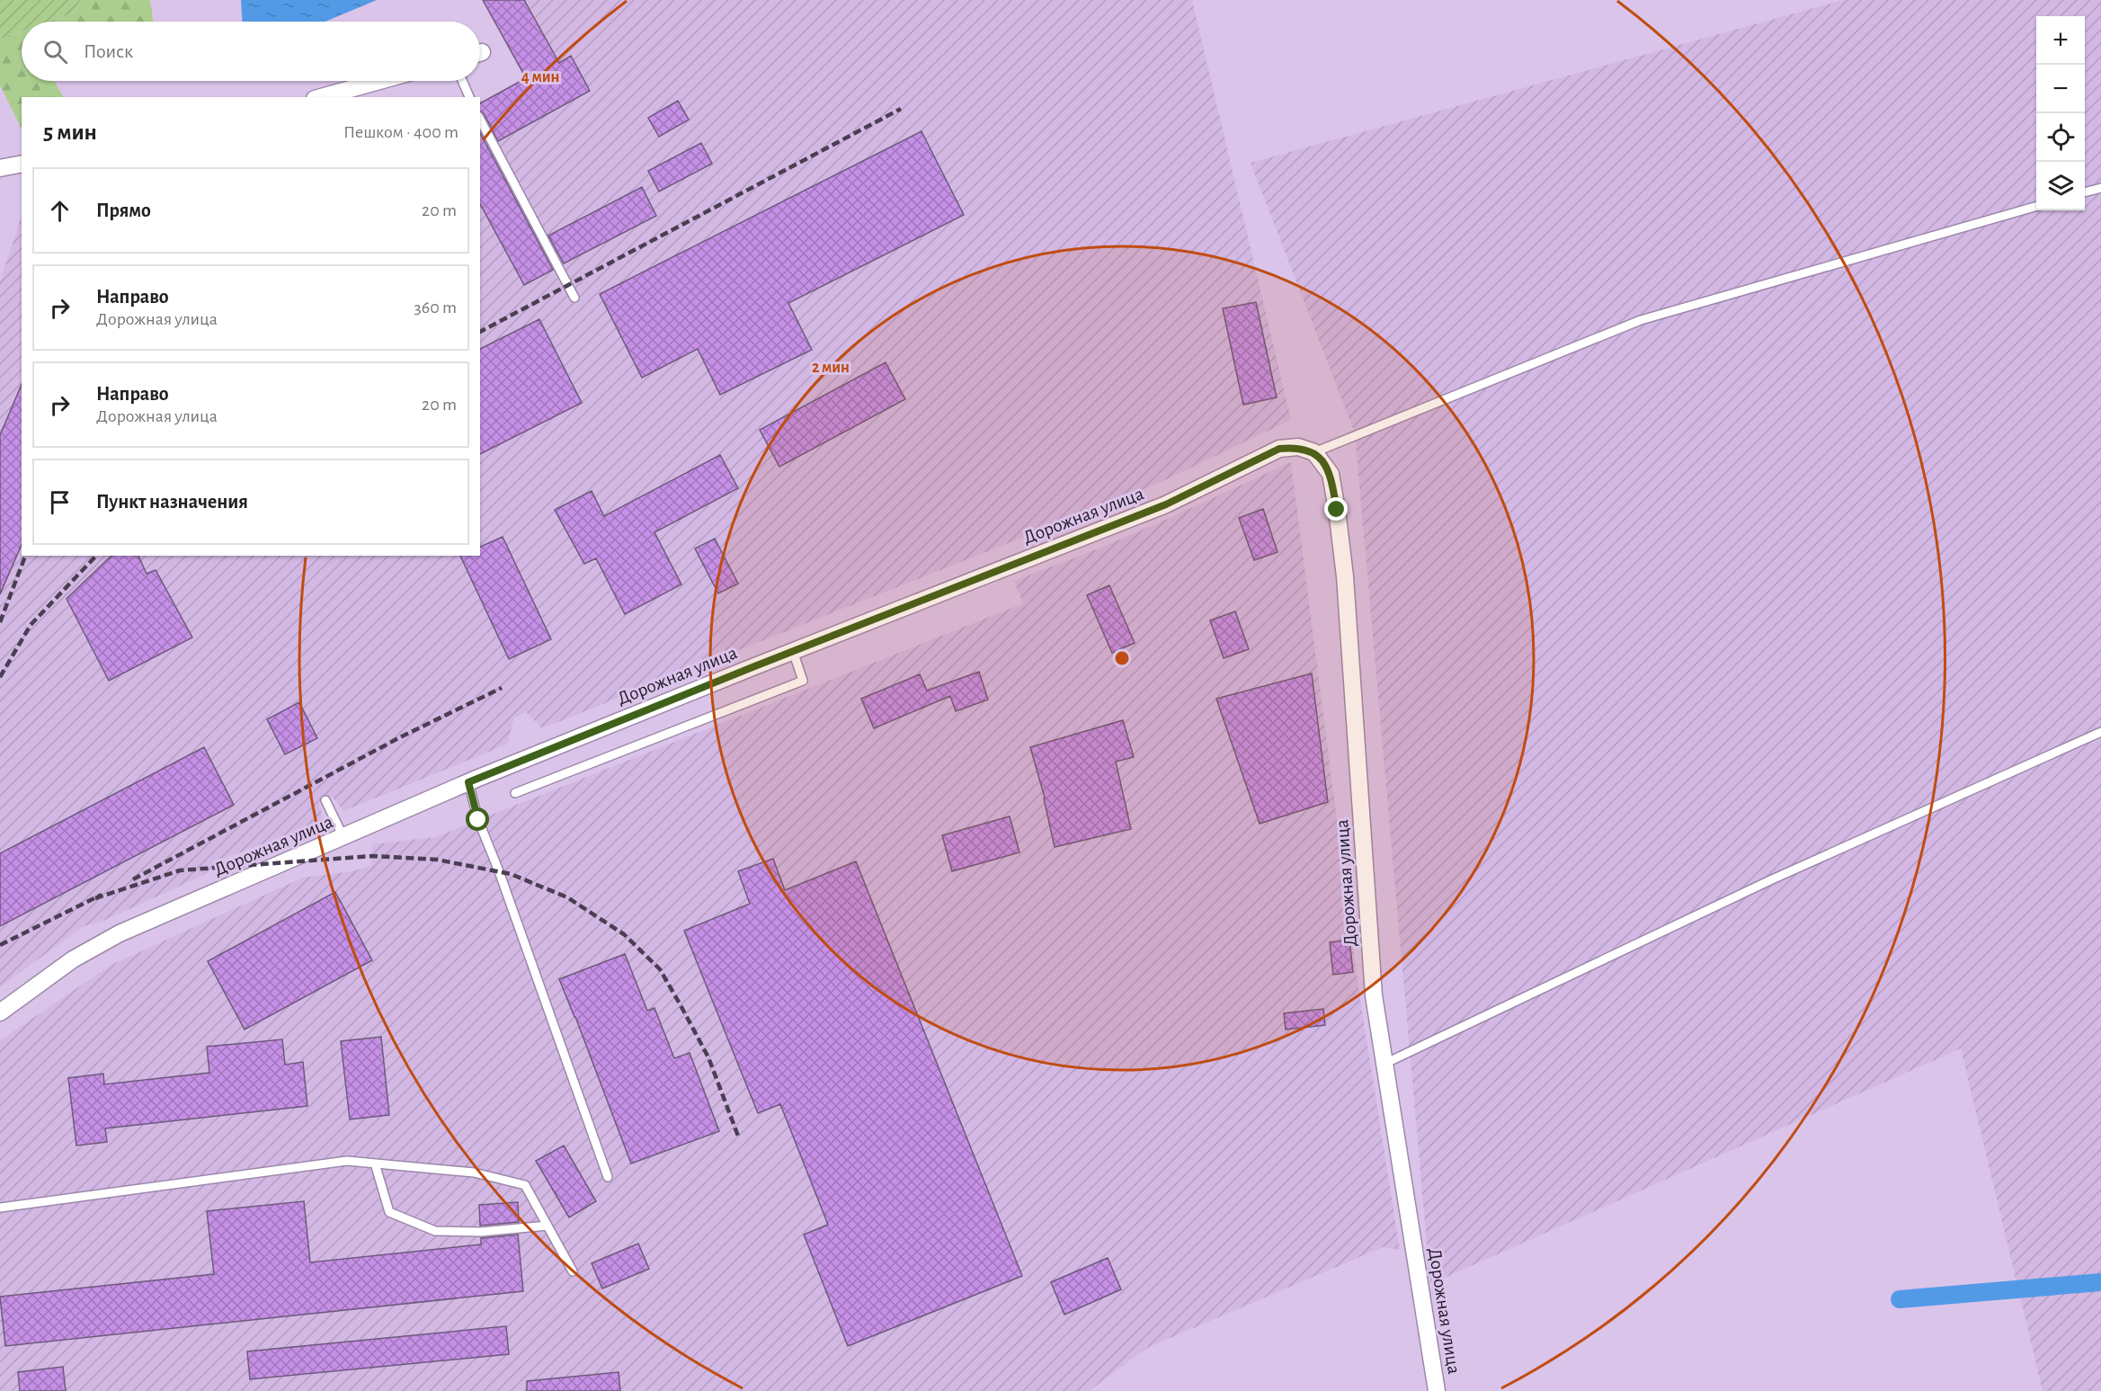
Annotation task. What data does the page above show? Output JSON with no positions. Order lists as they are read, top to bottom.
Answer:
{
  "streets": {
    "street": ["Дорожная улица"]
  },
  "page": {
    "map_buttons": ["+", "−"],
    "search": "Поиск",
    "heading": ["5 мин", "Пешком · 400 m"],
    "list": [
      ["Прямо", "20 m"],
      ["Направо", "Дорожная улица", "360 m"],
      ["Направо", "Дорожная улица", "20 m"],
      "Пункт назначения"
    ]
  },
  "rings": ["4 мин", "2 мин"]
}
